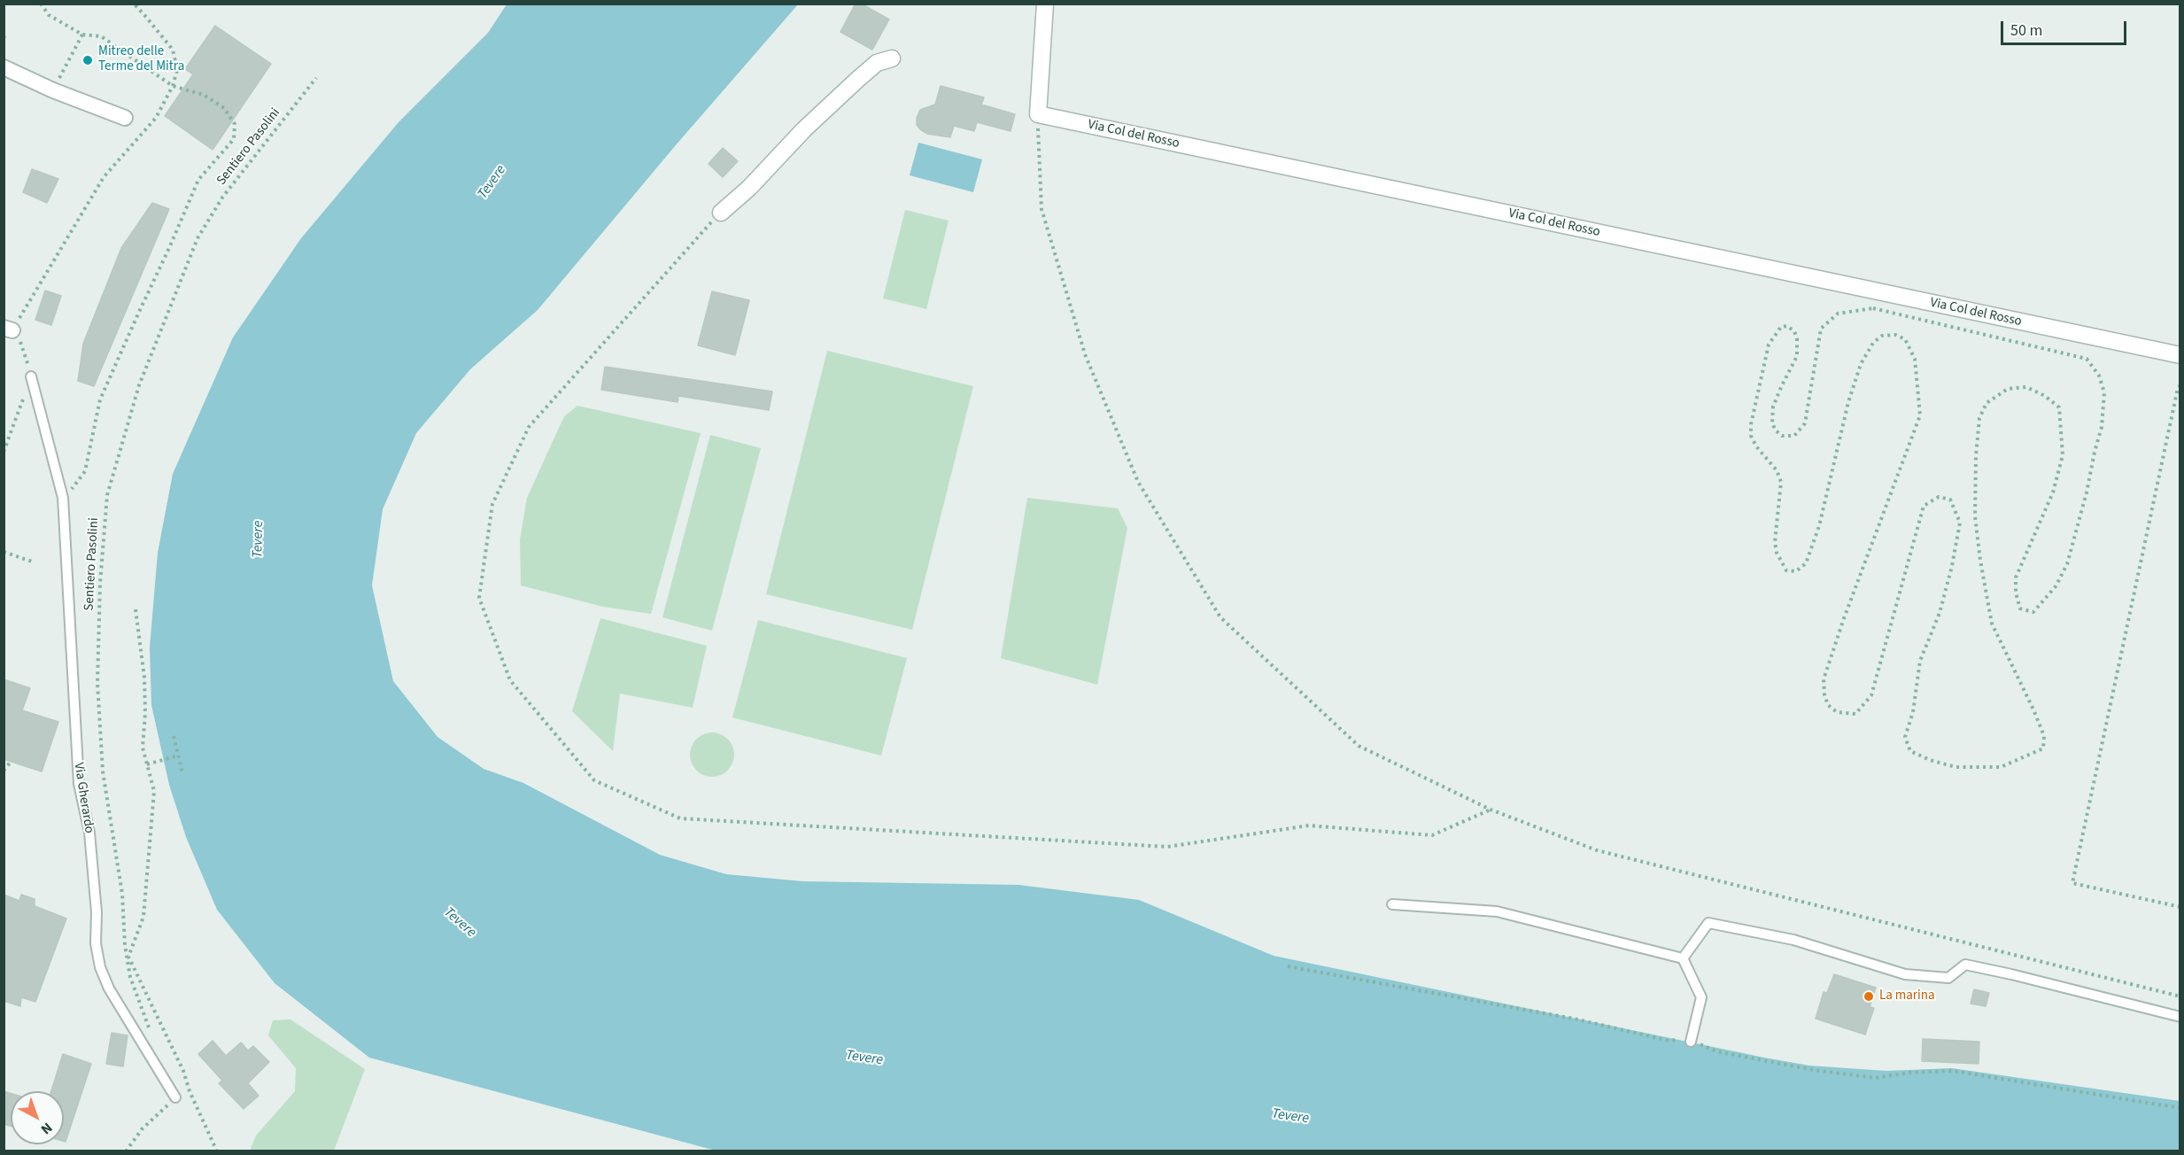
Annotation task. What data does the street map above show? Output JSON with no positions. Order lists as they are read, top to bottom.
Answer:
{
  "streets": {
    "street": ["Via Col del Rosso"],
    "lane": ["Via Gherardo"],
    "path": ["Sentiero Pasolini"]
  },
  "water": ["Tevere"],
  "places": ["Mitreo delle Terme del Mitra", "La marina"],
  "scale_bar": "50 m",
  "north": "bottom right"
}
